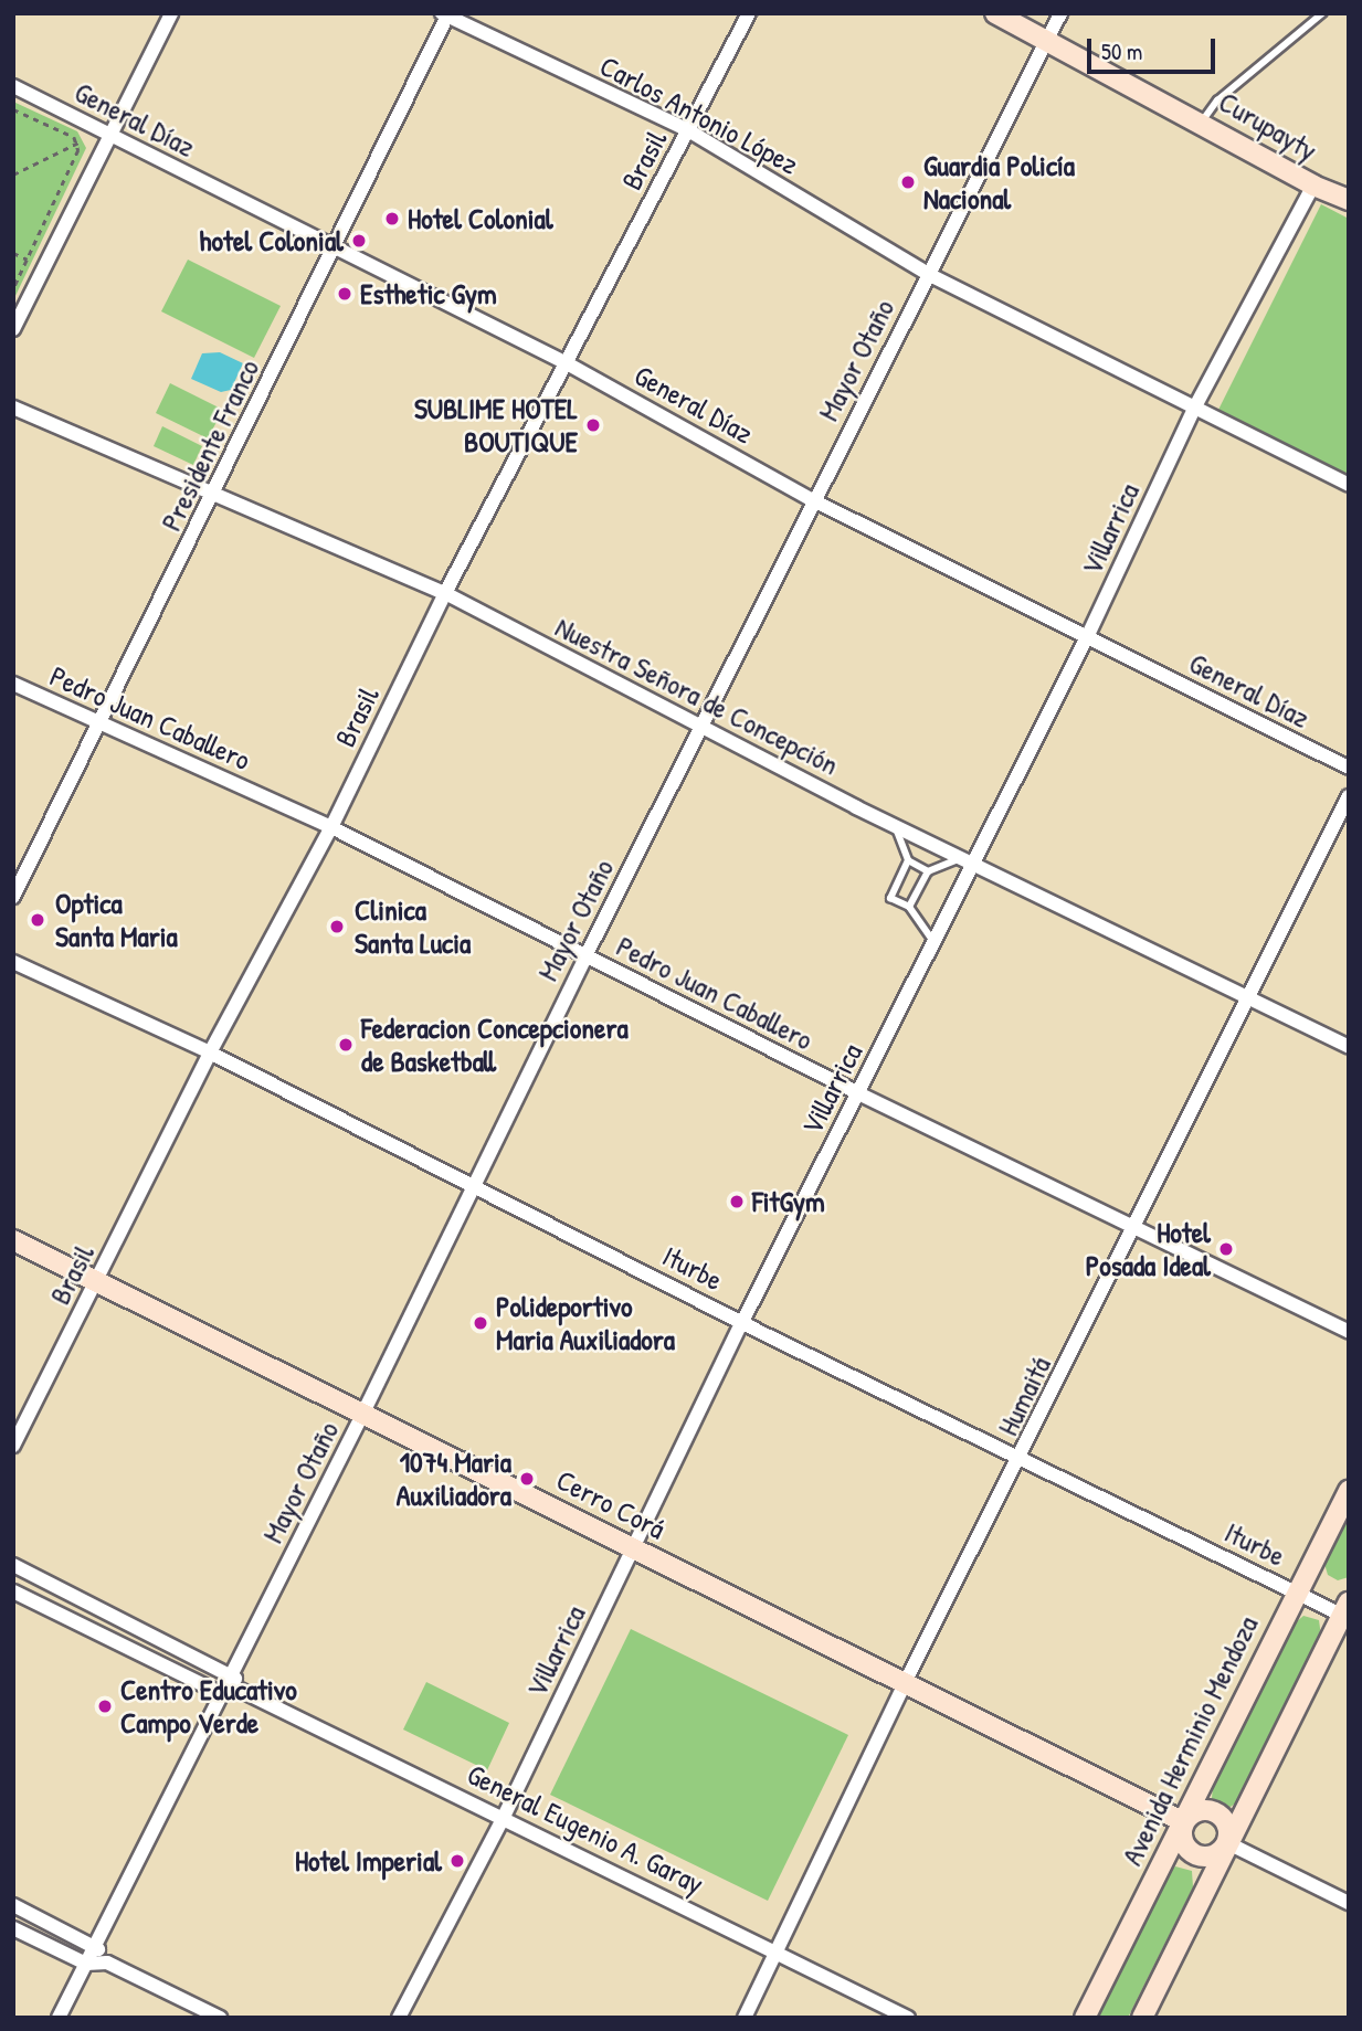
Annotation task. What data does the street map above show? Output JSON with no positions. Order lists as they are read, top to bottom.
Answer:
{
  "streets": {
    "street": [
      "Carlos Antonio López",
      "General Díaz",
      "Curupayty",
      "Brasil",
      "Mayor Otaño",
      "Presidente Franco",
      "Villarrica",
      "Nuestra Señora de Concepción",
      "Pedro Juan Caballero",
      "Iturbe",
      "Humaitá",
      "Cerro Corá",
      "Avenida Herminio Mendoza",
      "General Eugenio A. Garay"
    ]
  },
  "crossings": [
    ["Carlos Antonio López", "Brasil"],
    ["Carlos Antonio López", "Mayor Otaño"],
    ["Carlos Antonio López", "Presidente Franco"],
    ["Carlos Antonio López", "Villarrica"],
    ["General Díaz", "Brasil"],
    ["General Díaz", "Mayor Otaño"],
    ["General Díaz", "Presidente Franco"],
    ["General Díaz", "Villarrica"],
    ["Curupayty", "Mayor Otaño"],
    ["Curupayty", "Villarrica"],
    ["Brasil", "Nuestra Señora de Concepción"],
    ["Brasil", "Pedro Juan Caballero"],
    ["Brasil", "Iturbe"],
    ["Brasil", "Cerro Corá"],
    ["Mayor Otaño", "Nuestra Señora de Concepción"],
    ["Mayor Otaño", "Pedro Juan Caballero"],
    ["Mayor Otaño", "Iturbe"],
    ["Mayor Otaño", "Cerro Corá"],
    ["Presidente Franco", "Nuestra Señora de Concepción"],
    ["Presidente Franco", "Pedro Juan Caballero"],
    ["Villarrica", "Nuestra Señora de Concepción"],
    ["Villarrica", "Pedro Juan Caballero"],
    ["Villarrica", "Iturbe"],
    ["Villarrica", "Cerro Corá"],
    ["Villarrica", "General Eugenio A. Garay"],
    ["Nuestra Señora de Concepción", "Humaitá"],
    ["Pedro Juan Caballero", "Humaitá"],
    ["Iturbe", "Humaitá"],
    ["Iturbe", "Avenida Herminio Mendoza"],
    ["Humaitá", "Cerro Corá"],
    ["Humaitá", "General Eugenio A. Garay"],
    ["Cerro Corá", "Avenida Herminio Mendoza"]
  ],
  "places": [
    "Guardia Policía Nacional",
    "Hotel Colonial",
    "hotel Colonial",
    "Esthetic Gym",
    "SUBLIME HOTEL BOUTIQUE",
    "Optica Santa Maria",
    "Clinica Santa Lucia",
    "Federacion Concepcionera de Basketball",
    "FitGym",
    "Hotel Posada Ideal",
    "Polideportivo Maria Auxiliadora",
    "1074 Maria Auxiliadora",
    "Centro Educativo Campo Verde",
    "Hotel Imperial"
  ],
  "scale_bar": "50 m"
}
